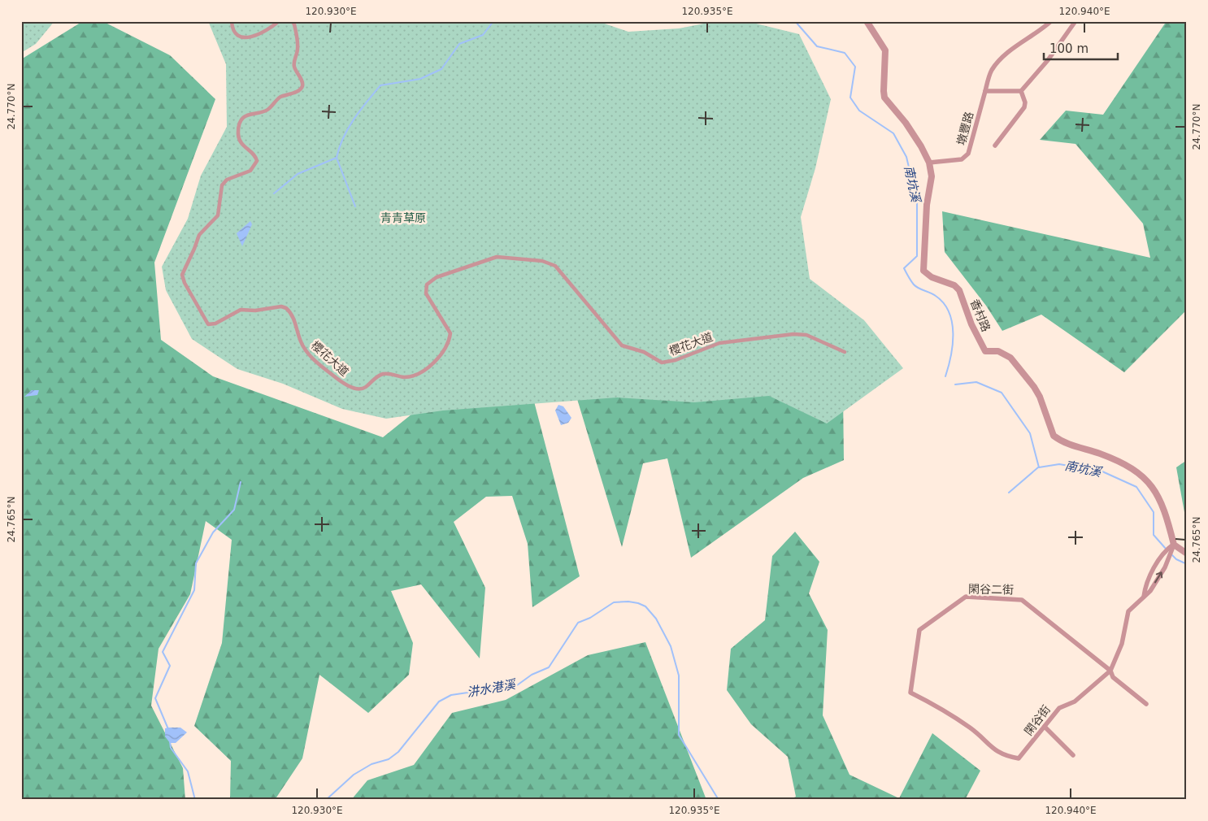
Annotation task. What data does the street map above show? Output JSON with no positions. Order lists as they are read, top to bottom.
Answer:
{
  "streets": {
    "street": [
      "墩豐路",
      "香村路",
      "櫻花大道",
      "閑谷二街",
      "閑谷街"
    ]
  },
  "crossings": [
    ["墩豐路", "香村路"],
    ["香村路", "閑谷街"],
    ["閑谷二街", "閑谷街"]
  ],
  "water": ["南坑溪", "汫水港溪"],
  "parks": ["青青草原"],
  "scale_bar": "100 m",
  "coordinates": [
    "120.930°E",
    "120.935°E",
    "120.940°E",
    "24.770°N",
    "24.765°N"
  ]
}
